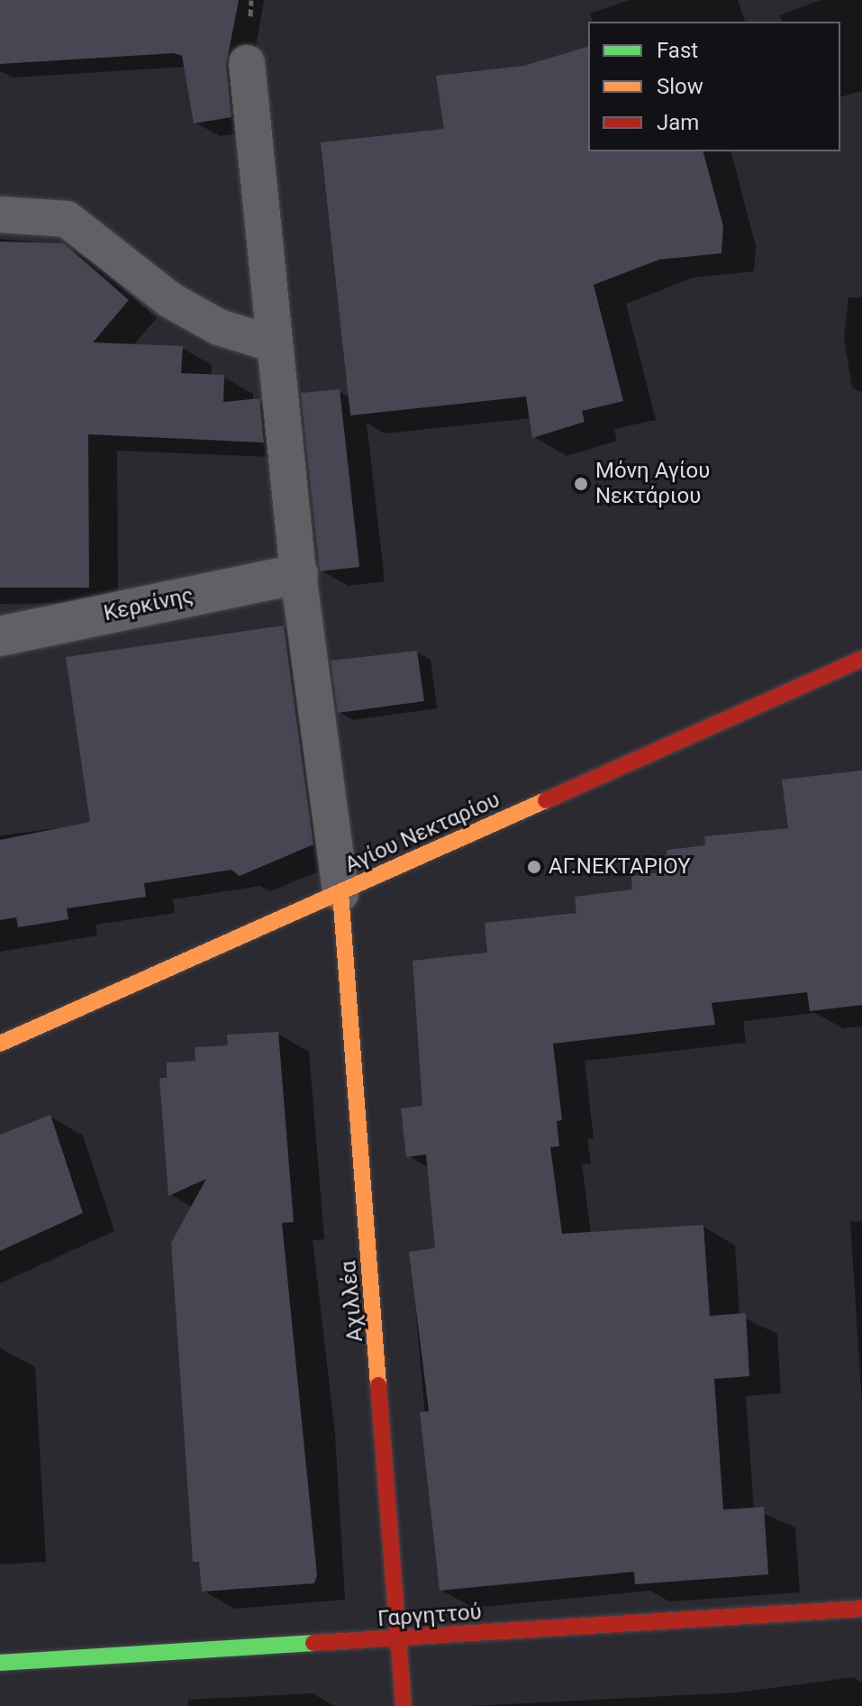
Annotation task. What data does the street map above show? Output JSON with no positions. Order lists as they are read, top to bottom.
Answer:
{
  "streets": {
    "street": [
      "Κερκίνης",
      "Αγίου Νεκταρίου",
      "Αχιλλέα",
      "Γαργηττού"
    ]
  },
  "crossings": [
    ["Αγίου Νεκταρίου", "Αχιλλέα"],
    ["Αχιλλέα", "Γαργηττού"]
  ],
  "places": ["Μόνη Αγίου Νεκτάριου", "ΑΓ.ΝΕΚΤΑΡΙΟΥ"],
  "legend": ["Fast", "Slow", "Jam"]
}
